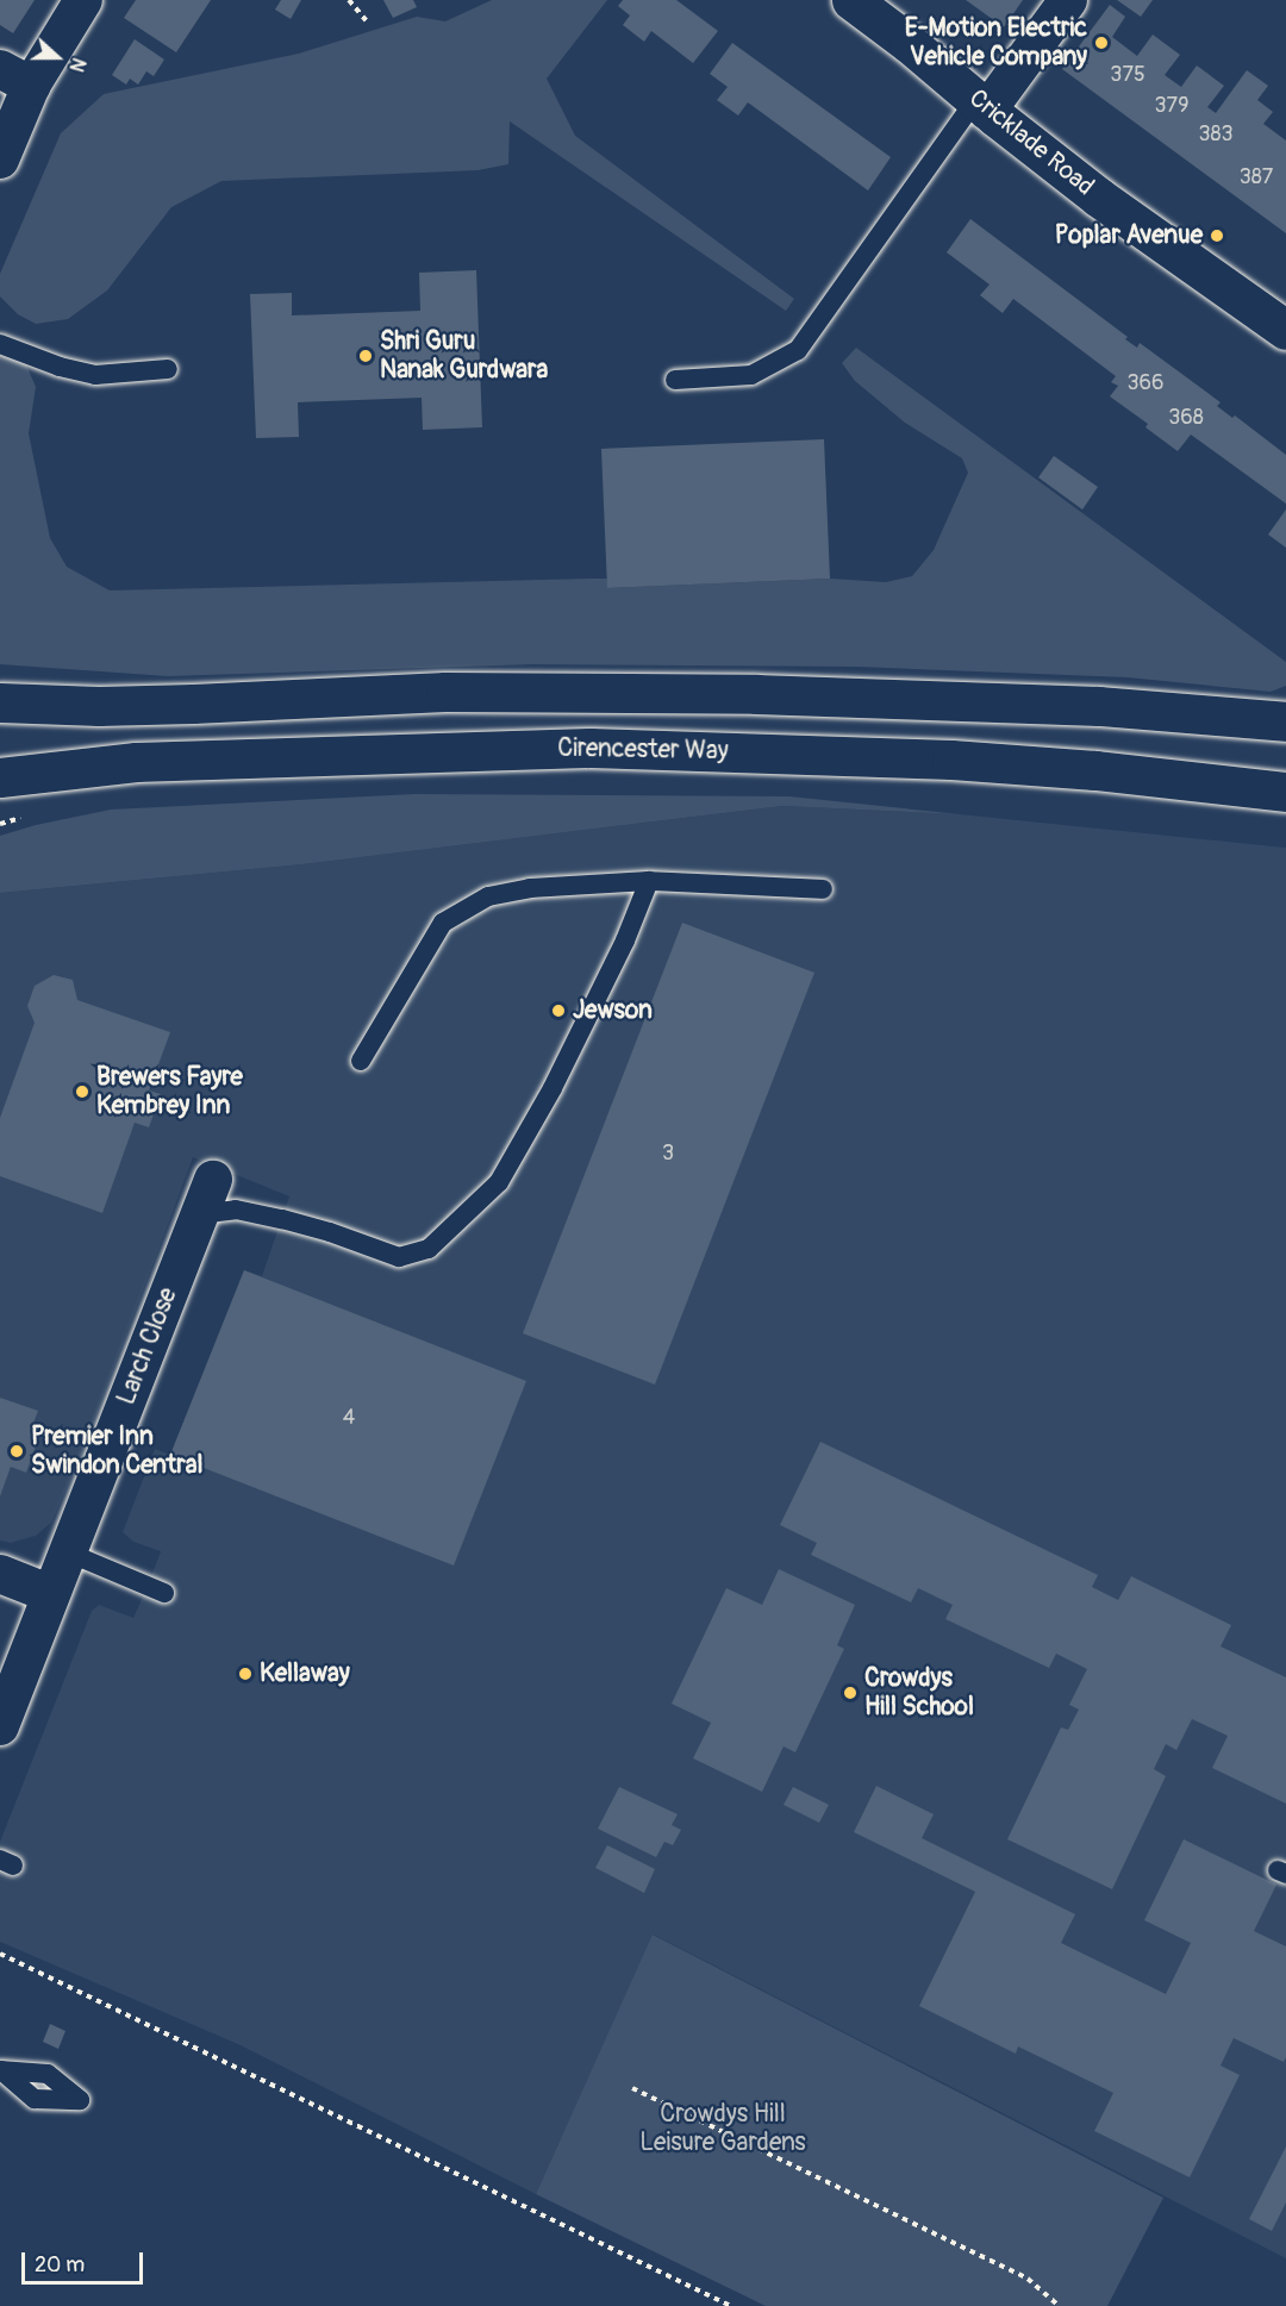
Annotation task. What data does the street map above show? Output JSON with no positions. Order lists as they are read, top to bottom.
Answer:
{
  "streets": {
    "main road": ["Cricklade Road", "Cirencester Way"],
    "street": ["Larch Close"]
  },
  "parks": ["Crowdys Hill Leisure Gardens"],
  "places": [
    "E-Motion Electric Vehicle Company",
    "Poplar Avenue",
    "Shri Guru Nanak Gurdwara",
    "Jewson",
    "Brewers Fayre Kembrey Inn",
    "Premier Inn Swindon Central",
    "Kellaway",
    "Crowdys Hill School"
  ],
  "house_numbers": [
    "375",
    "379",
    "383",
    "387",
    "366",
    "368",
    "3",
    "4"
  ],
  "scale_bar": "20 m",
  "north": "right"
}
